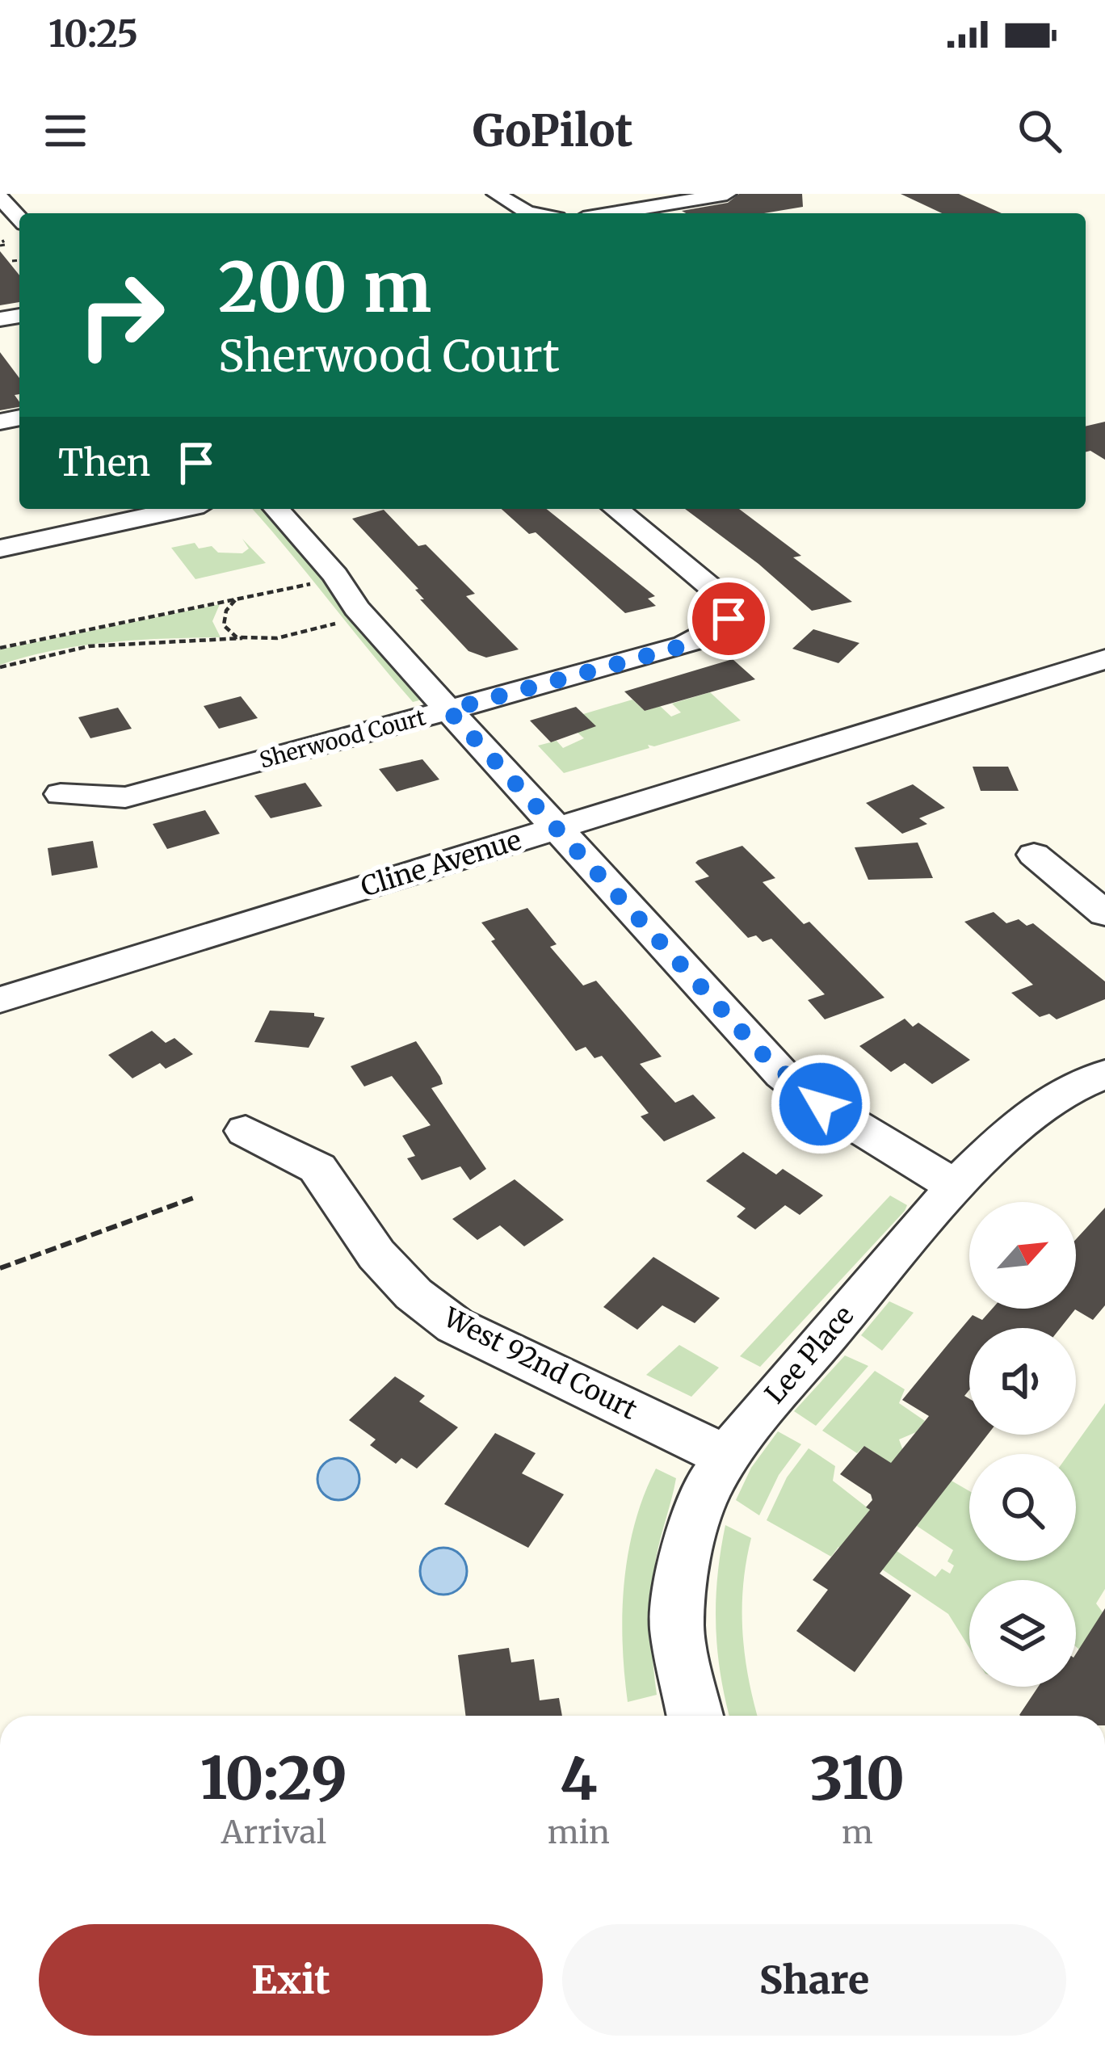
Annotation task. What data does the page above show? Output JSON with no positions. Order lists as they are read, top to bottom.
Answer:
{
  "streets": {
    "street": [
      "Sherwood Court",
      "Cline Avenue",
      "Lee Place",
      "West 92nd Court"
    ]
  },
  "crossings": [
    ["Lee Place", "West 92nd Court"]
  ],
  "north": "top right",
  "page": {
    "status": "10:25",
    "header": "GoPilot",
    "turn": ["200 m", "Sherwood Court"],
    "then": "Then",
    "eta": [
      "10:29",
      "Arrival",
      "4",
      "min",
      "310",
      "m"
    ],
    "buttons": ["Exit", "Share"]
  }
}
